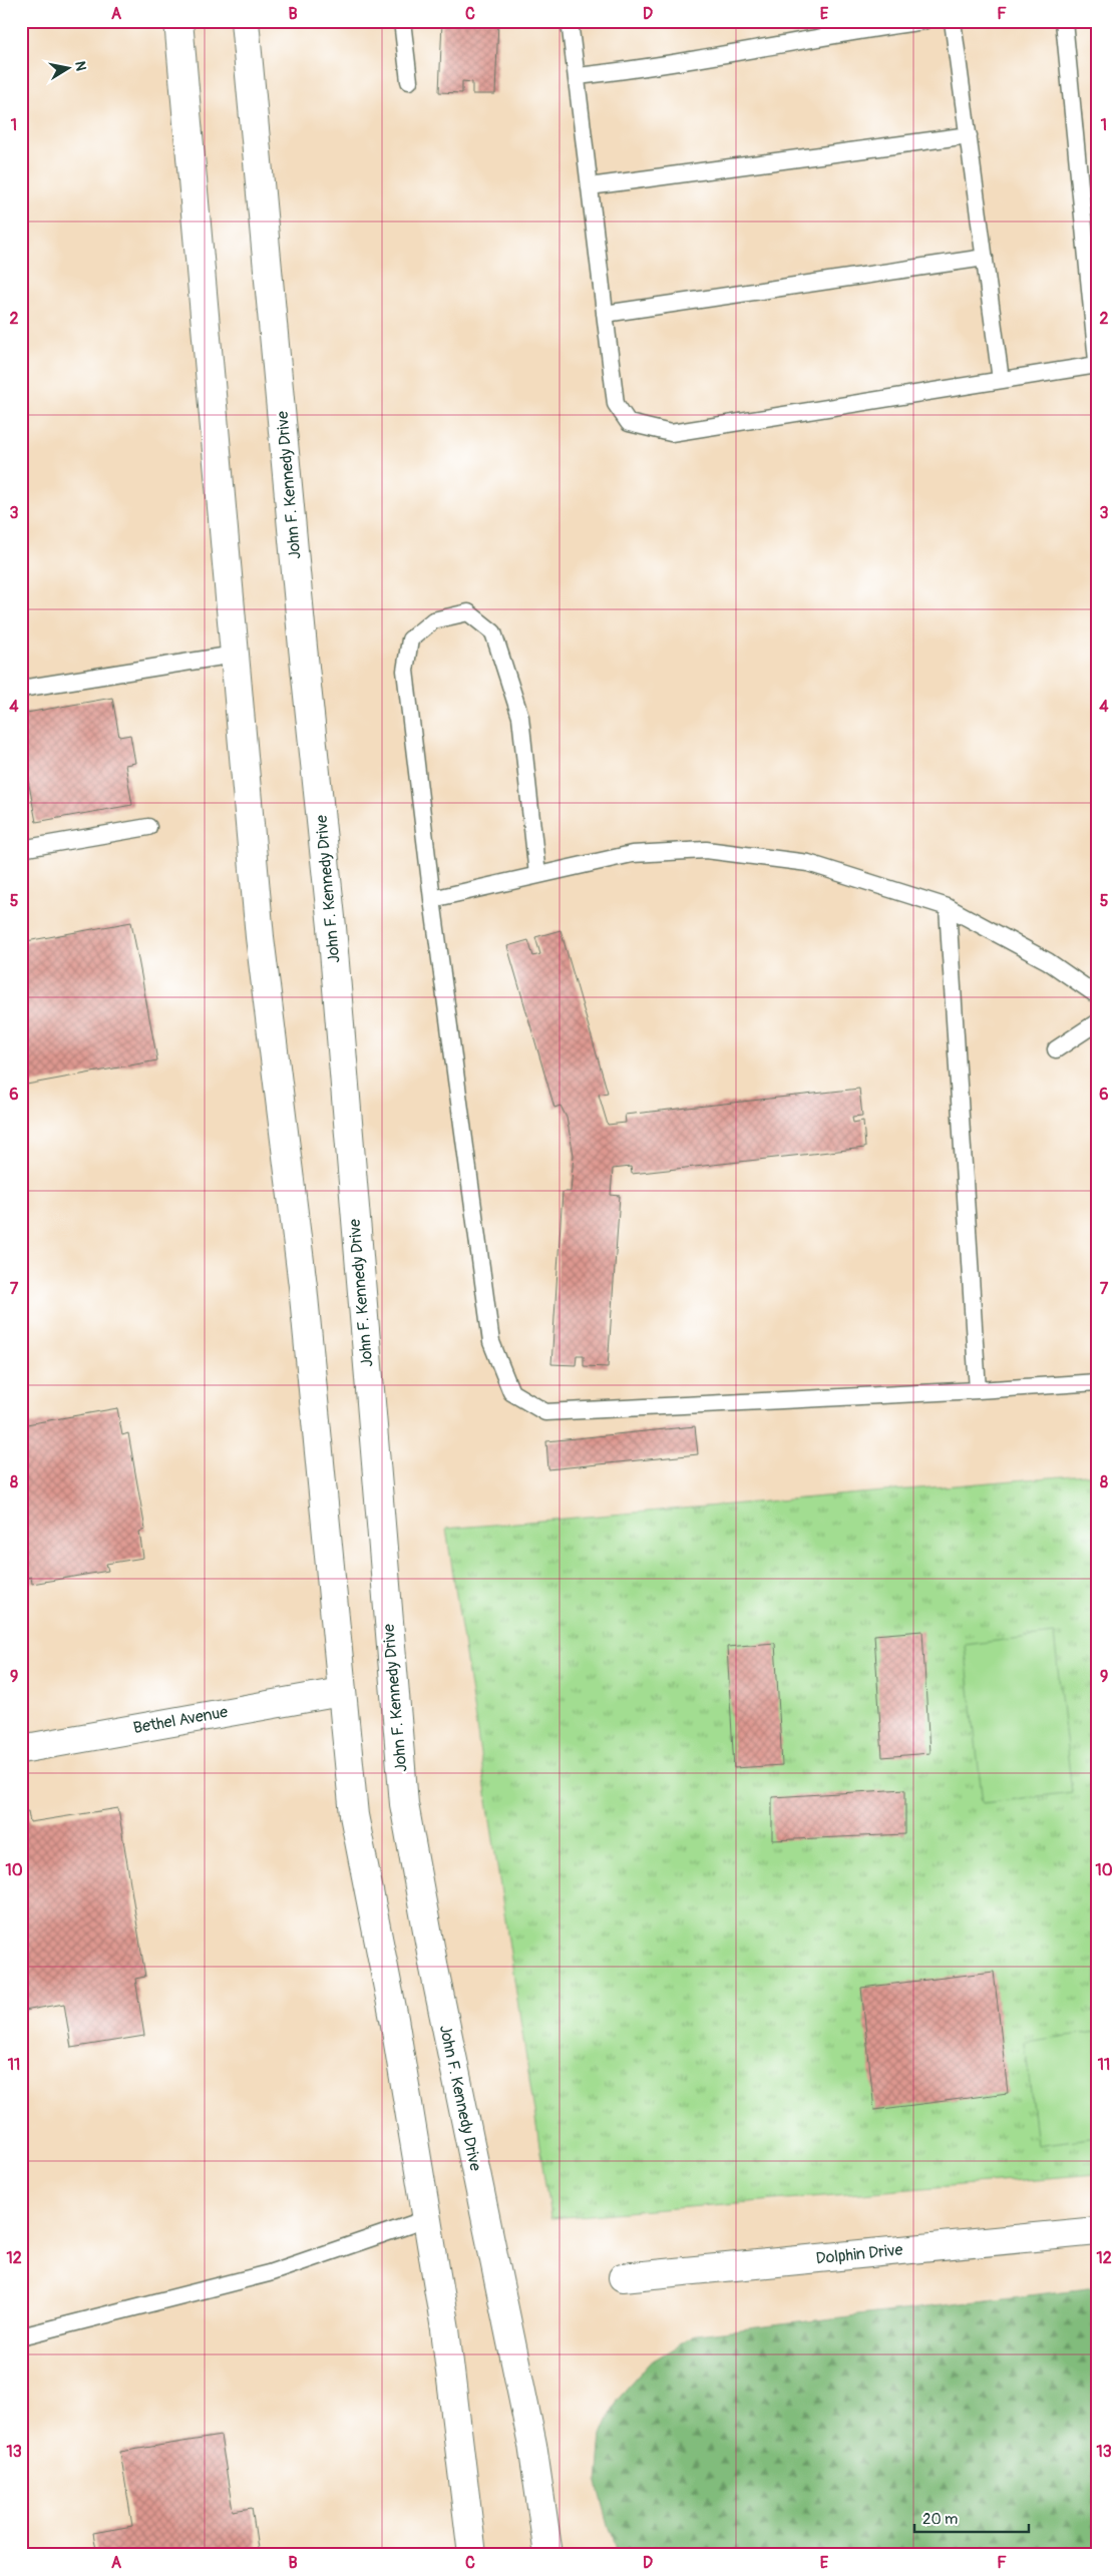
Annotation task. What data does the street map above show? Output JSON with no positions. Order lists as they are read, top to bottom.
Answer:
{
  "streets": {
    "main road": ["John F. Kennedy Drive", "Bethel Avenue", "Dolphin Drive"]
  },
  "scale_bar": "20 m",
  "north": "right",
  "grid": {
    "columns": [
      "A",
      "B",
      "C",
      "D",
      "E",
      "F"
    ],
    "rows": [
      "1",
      "2",
      "3",
      "4",
      "5",
      "6",
      "7",
      "8",
      "9",
      "10",
      "11",
      "12",
      "13"
    ]
  }
}
